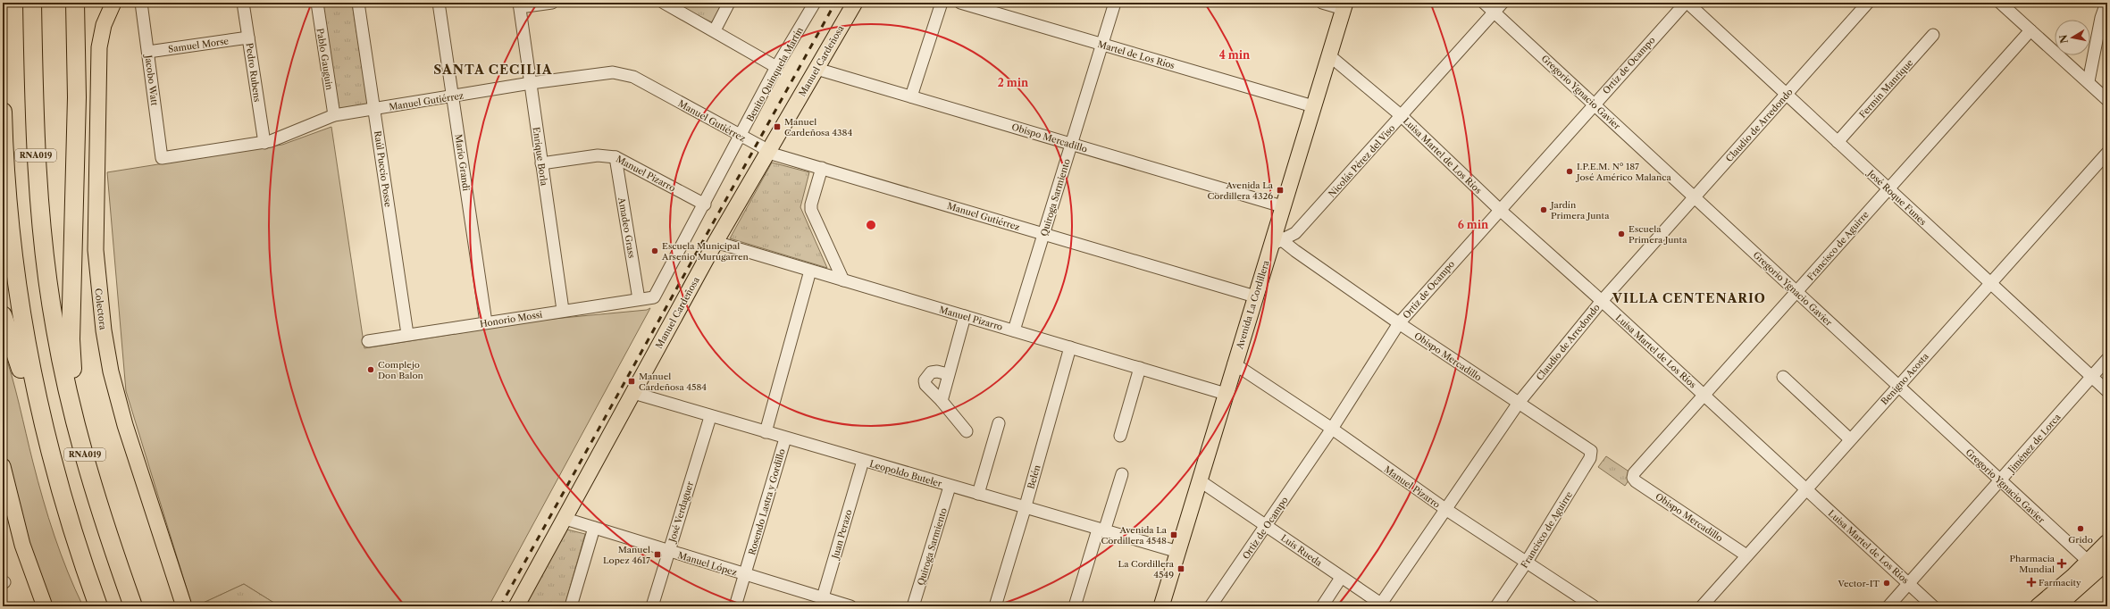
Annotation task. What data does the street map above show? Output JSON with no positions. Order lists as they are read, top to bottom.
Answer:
{
  "streets": {
    "highway": ["RNA019"],
    "main road": ["Manuel Cardeñosa", "Avenida La Cordillera", "Colectora"],
    "street": [
      "Samuel Morse",
      "Martel de Los Ríos",
      "Pablo Gauguin",
      "Ortiz de Ocampo",
      "Pedro Rubens",
      "Benito Quinquela Martín",
      "Jacobo Watt",
      "Fermín Manrique",
      "Gregorio Ygnacio Gavier",
      "Manuel Gutiérrez",
      "Claudio de Arredondo",
      "Obispo Mercadillo",
      "Luisa Martel de Los Ríos",
      "Enrique Borla",
      "Nicolás Pérez del Viso",
      "Mario Grandi",
      "Raúl Puccio Posse",
      "Manuel Pizarro",
      "Quiroga Sarmiento",
      "José Roque Funes",
      "Amadeo Grass",
      "Francisco de Aguirre",
      "Honorio Mossi",
      "Benigno Acosta",
      "Jiménez de Lorca",
      "Leopoldo Buteler",
      "Belén",
      "Rosendo Lastra y Gordillo",
      "José Verdaguer",
      "Juan Perazo",
      "Luis Rueda",
      "Manuel López"
    ]
  },
  "crossings": [
    ["Samuel Morse", "Pedro Rubens"],
    ["Samuel Morse", "Jacobo Watt"],
    ["Martel de Los Ríos", "Quiroga Sarmiento"],
    ["Martel de Los Ríos", "Avenida La Cordillera"],
    ["Pablo Gauguin", "Manuel Gutiérrez"],
    ["Manuel Cardeñosa", "Manuel Gutiérrez"],
    ["Manuel Cardeñosa", "Obispo Mercadillo"],
    ["Manuel Cardeñosa", "Manuel Pizarro"],
    ["Manuel Cardeñosa", "Leopoldo Buteler"],
    ["Manuel Cardeñosa", "Manuel López"],
    ["Ortiz de Ocampo", "Gregorio Ygnacio Gavier"],
    ["Ortiz de Ocampo", "Obispo Mercadillo"],
    ["Ortiz de Ocampo", "Luisa Martel de Los Ríos"],
    ["Ortiz de Ocampo", "Manuel Pizarro"],
    ["Ortiz de Ocampo", "José Roque Funes"],
    ["Ortiz de Ocampo", "Luis Rueda"],
    ["Pedro Rubens", "Manuel Gutiérrez"],
    ["Benito Quinquela Martín", "Manuel Gutiérrez"],
    ["Benito Quinquela Martín", "Manuel Pizarro"],
    ["Benito Quinquela Martín", "Honorio Mossi"],
    ["Jacobo Watt", "Manuel Gutiérrez"],
    ["Fermín Manrique", "José Roque Funes"],
    ["Gregorio Ygnacio Gavier", "Claudio de Arredondo"],
    ["Gregorio Ygnacio Gavier", "Nicolás Pérez del Viso"],
    ["Gregorio Ygnacio Gavier", "Francisco de Aguirre"],
    ["Gregorio Ygnacio Gavier", "Benigno Acosta"],
    ["Gregorio Ygnacio Gavier", "Jiménez de Lorca"],
    ["Manuel Gutiérrez", "Enrique Borla"],
    ["Manuel Gutiérrez", "Mario Grandi"],
    ["Manuel Gutiérrez", "Raúl Puccio Posse"],
    ["Manuel Gutiérrez", "Quiroga Sarmiento"],
    ["Manuel Gutiérrez", "Avenida La Cordillera"],
    ["Claudio de Arredondo", "Obispo Mercadillo"],
    ["Claudio de Arredondo", "Luisa Martel de Los Ríos"],
    ["Claudio de Arredondo", "Manuel Pizarro"],
    ["Claudio de Arredondo", "José Roque Funes"],
    ["Claudio de Arredondo", "Luis Rueda"],
    ["Obispo Mercadillo", "Nicolás Pérez del Viso"],
    ["Obispo Mercadillo", "Quiroga Sarmiento"],
    ["Obispo Mercadillo", "Francisco de Aguirre"],
    ["Obispo Mercadillo", "Avenida La Cordillera"],
    ["Obispo Mercadillo", "Benigno Acosta"],
    ["Luisa Martel de Los Ríos", "Nicolás Pérez del Viso"],
    ["Luisa Martel de Los Ríos", "Francisco de Aguirre"],
    ["Luisa Martel de Los Ríos", "Avenida La Cordillera"],
    ["Luisa Martel de Los Ríos", "Benigno Acosta"],
    ["Luisa Martel de Los Ríos", "Jiménez de Lorca"],
    ["Enrique Borla", "Manuel Pizarro"],
    ["Enrique Borla", "Honorio Mossi"],
    ["Nicolás Pérez del Viso", "Avenida La Cordillera"],
    ["Mario Grandi", "Honorio Mossi"],
    ["Raúl Puccio Posse", "Honorio Mossi"],
    ["Manuel Pizarro", "Quiroga Sarmiento"],
    ["Manuel Pizarro", "Amadeo Grass"],
    ["Manuel Pizarro", "Francisco de Aguirre"],
    ["Manuel Pizarro", "Avenida La Cordillera"],
    ["Manuel Pizarro", "Belén"],
    ["Quiroga Sarmiento", "Leopoldo Buteler"],
    ["José Roque Funes", "Francisco de Aguirre"],
    ["José Roque Funes", "Benigno Acosta"],
    ["José Roque Funes", "Jiménez de Lorca"],
    ["Amadeo Grass", "Honorio Mossi"],
    ["Avenida La Cordillera", "Leopoldo Buteler"],
    ["Avenida La Cordillera", "Luis Rueda"],
    ["Leopoldo Buteler", "Belén"],
    ["Leopoldo Buteler", "Rosendo Lastra y Gordillo"],
    ["Leopoldo Buteler", "José Verdaguer"],
    ["Leopoldo Buteler", "Juan Perazo"],
    ["Rosendo Lastra y Gordillo", "Manuel López"],
    ["José Verdaguer", "Manuel López"],
    ["Juan Perazo", "Manuel López"]
  ],
  "districts": ["SANTA CECILIA", "VILLA CENTENARIO"],
  "places": {
    "transit": [
      "Manuel Cardeñosa 4384",
      "Avenida La Cordillera 4326",
      "Manuel Cardeñosa 4584",
      "Avenida La Cordillera 4548",
      "Manuel Lopez 4617",
      "La Cordillera 4549"
    ],
    "other": [
      "I.P.E.M. Nº 187 José Américo Malanca",
      "Jardín Primera Junta",
      "Escuela Primera Junta",
      "Escuela Municipal Arsenio Murugarren",
      "Complejo Don Balon",
      "Grido",
      "Vector-IT"
    ],
    "health": ["Pharmacia Mundial", "Farmacity"]
  },
  "north": "left",
  "rings": ["4 min", "2 min", "6 min"]
}
